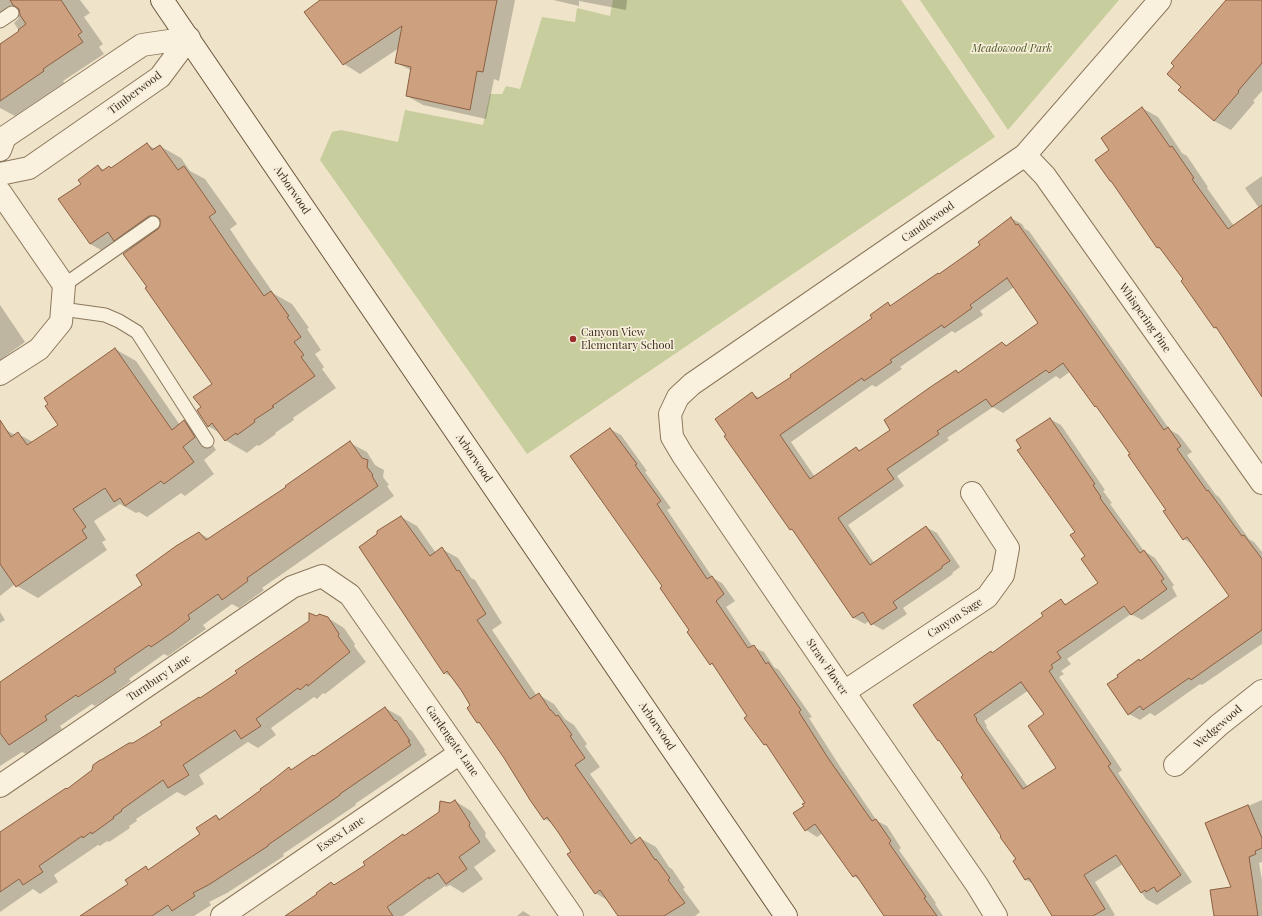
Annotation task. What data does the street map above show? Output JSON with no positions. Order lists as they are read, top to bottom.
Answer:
{
  "streets": {
    "street": [
      "Timberwood",
      "Arborwood",
      "Candlewood",
      "Whispering Pine",
      "Canyon Sage",
      "Straw Flower",
      "Turnbury Lane",
      "Wedgewood",
      "Gardengate Lane",
      "Essex Lane"
    ]
  },
  "crossings": [
    ["Timberwood", "Arborwood"],
    ["Candlewood", "Whispering Pine"],
    ["Candlewood", "Straw Flower"],
    ["Canyon Sage", "Straw Flower"],
    ["Turnbury Lane", "Gardengate Lane"],
    ["Gardengate Lane", "Essex Lane"]
  ],
  "parks": ["Meadowood Park"],
  "places": ["Canyon View Elementary School"]
}
